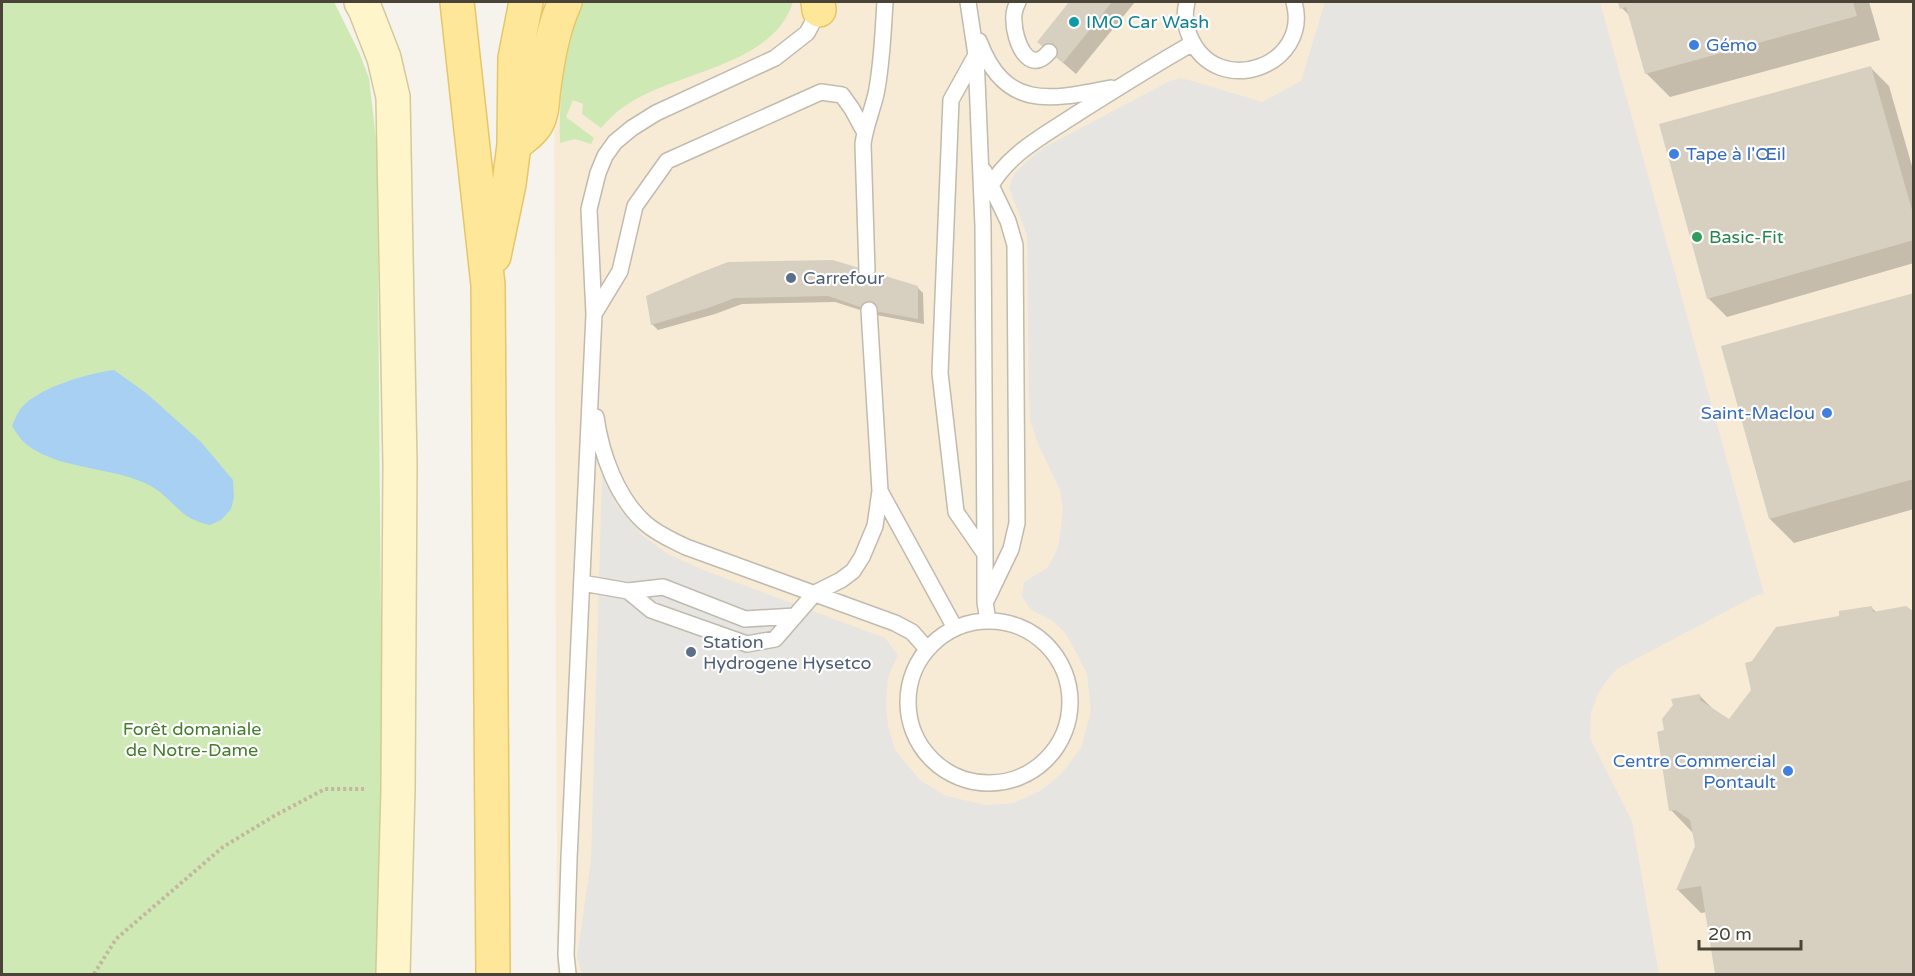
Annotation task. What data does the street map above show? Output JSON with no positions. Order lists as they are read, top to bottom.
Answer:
{
  "parks": ["Forêt domaniale de Notre-Dame"],
  "places": [
    "IMO Car Wash",
    "Gémo",
    "Tape à l'Œil",
    "Basic-Fit",
    "Carrefour",
    "Saint-Maclou",
    "Station Hydrogene Hysetco",
    "Centre Commercial Pontault"
  ],
  "scale_bar": "20 m"
}
